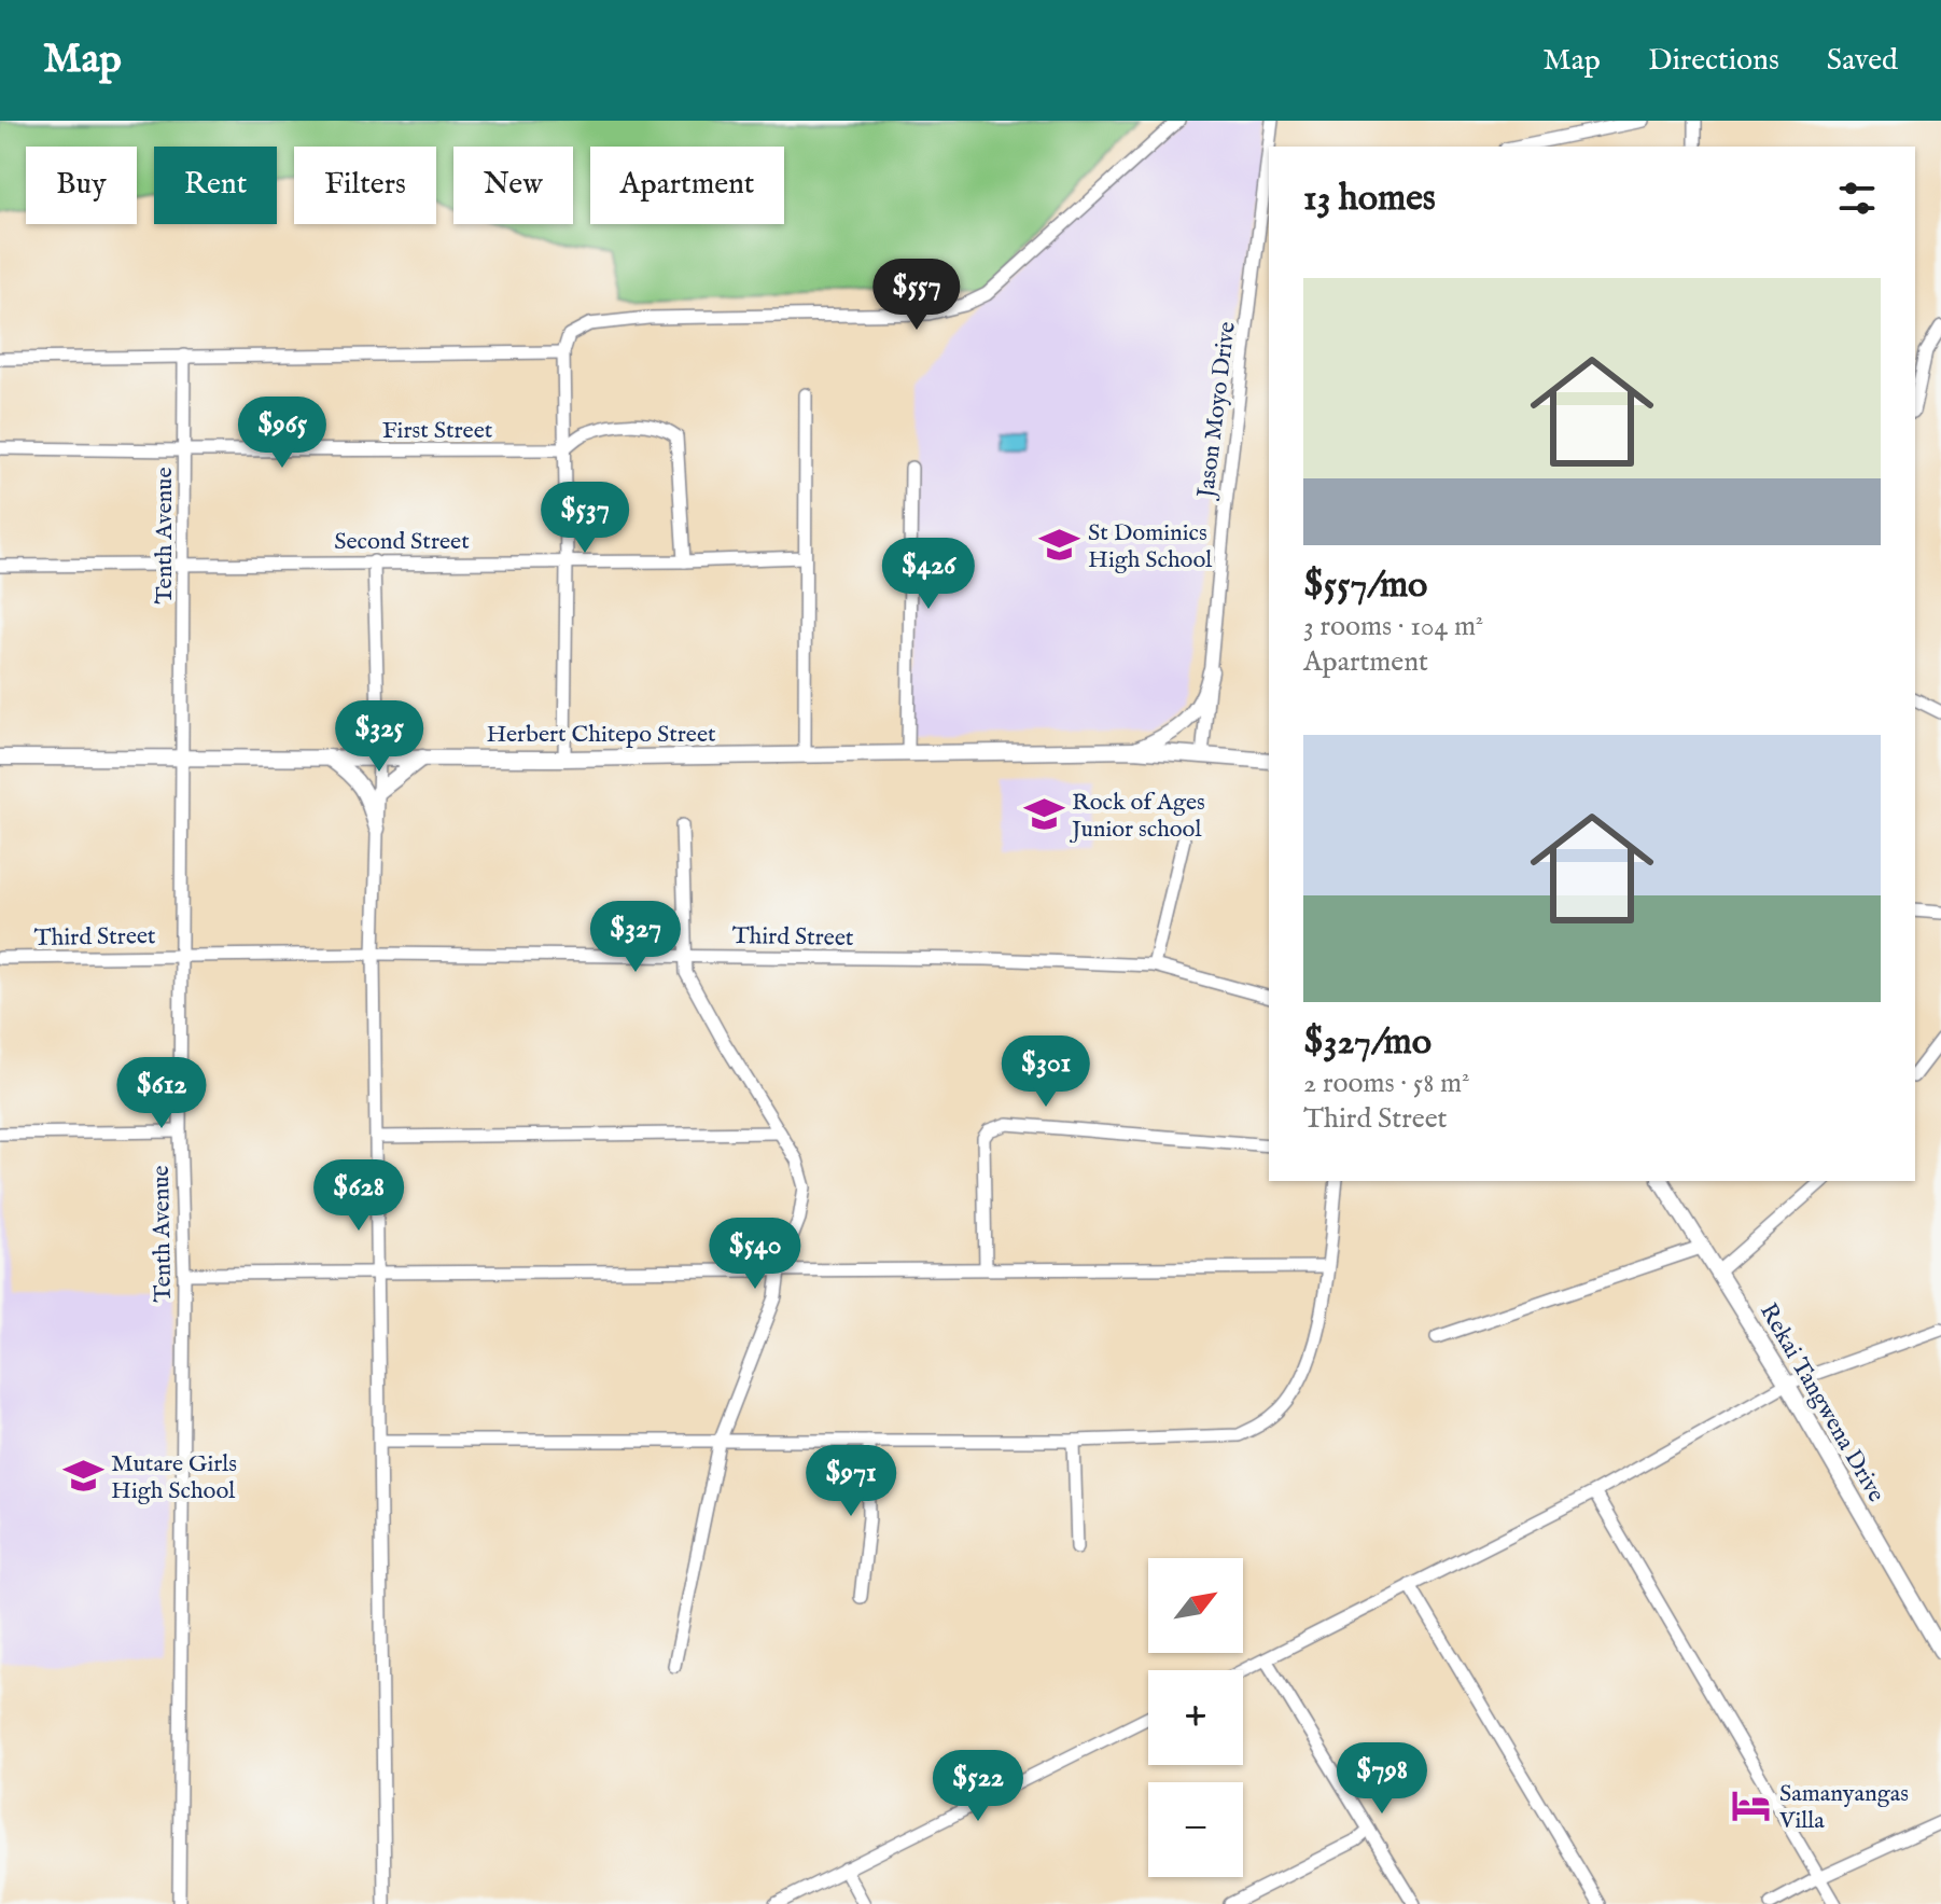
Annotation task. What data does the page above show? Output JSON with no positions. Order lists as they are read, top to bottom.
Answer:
{
  "streets": {
    "main road": ["Herbert Chitepo Street", "Rekai Tangwena Drive"],
    "street": [
      "Jason Moyo Drive",
      "First Street",
      "Tenth Avenue",
      "Second Street",
      "Third Street"
    ]
  },
  "crossings": [
    ["Jason Moyo Drive", "Herbert Chitepo Street"],
    ["First Street", "Tenth Avenue"],
    ["Tenth Avenue", "Second Street"],
    ["Tenth Avenue", "Herbert Chitepo Street"],
    ["Tenth Avenue", "Third Street"]
  ],
  "places": {
    "school or university": ["St Dominics High School", "Rock of Ages Junior school", "Mutare Girls High School"],
    "hotel": ["Samanyangas Villa"]
  },
  "north": "top right",
  "page": {
    "header": "Map",
    "nav": ["Map", "Directions", "Saved"],
    "chip": [
      "Buy",
      "Rent",
      "Filters",
      "New",
      "Apartment"
    ],
    "heading": "13 homes",
    "list": [
      {
        "name": "$557/mo",
        "note": "3 rooms · 104 m² · Apartment"
      },
      {
        "name": "$327/mo",
        "note": "2 rooms · 58 m² · Third Street"
      }
    ],
    "price": [
      "$557",
      "$965",
      "$537",
      "$426",
      "$325",
      "$327",
      "$301",
      "$612",
      "$628",
      "$540",
      "$971",
      "$798",
      "$522"
    ],
    "map_buttons": ["+", "−"]
  }
}
